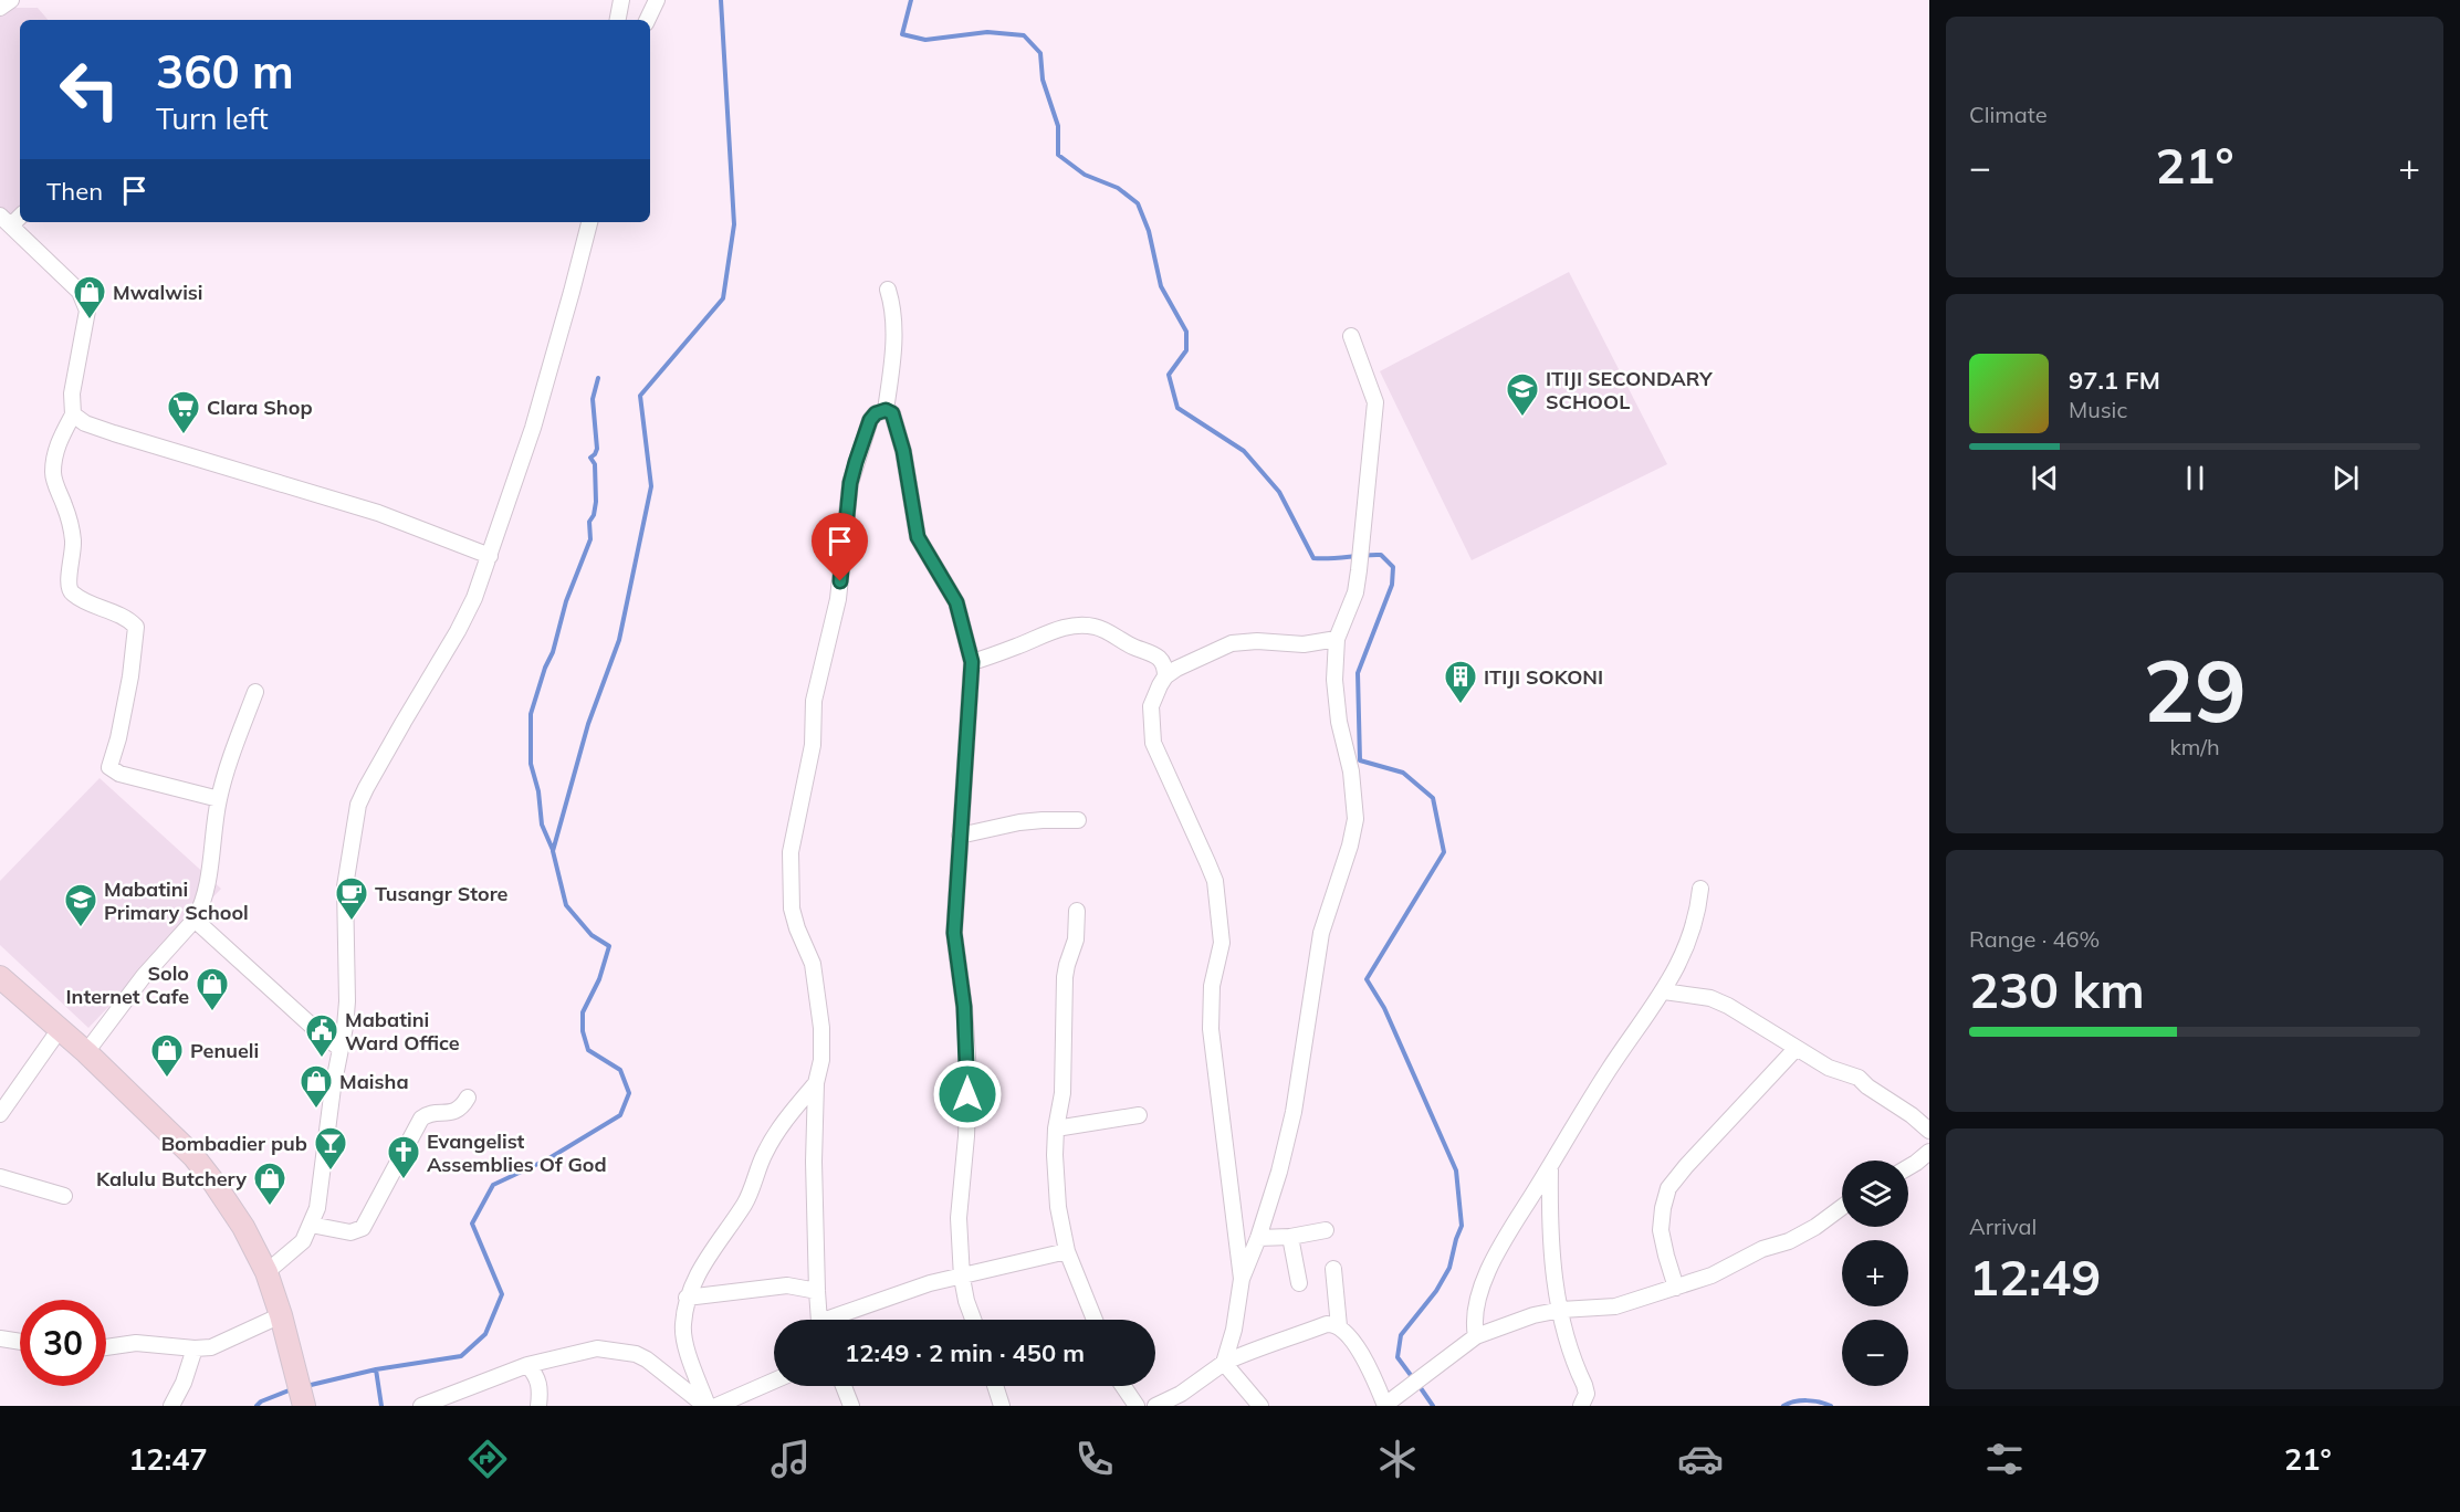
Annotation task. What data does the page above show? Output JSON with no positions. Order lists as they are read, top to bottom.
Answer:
{
  "places": {
    "shop": [
      "Mwalwisi",
      "Solo Internet Cafe",
      "Penueli",
      "Maisha",
      "Kalulu Butchery"
    ],
    "school or university": ["ITIJI SECONDARY SCHOOL", "Mabatini Primary School"],
    "supermarket": ["Clara Shop"],
    "building": ["ITIJI SOKONI"],
    "cafe": ["Tusangr Store"],
    "public building": ["Mabatini Ward Office"],
    "bar": ["Bombadier pub"],
    "church": ["Evangelist Assemblies Of God"]
  },
  "page": {
    "tile": [
      "Climate",
      ["29", "km/h"],
      ["Range · 46%", "230 km"],
      ["Arrival", "12:49"]
    ],
    "turn": ["360 m", "Turn left"],
    "heat": ["−", "21°", "+"],
    "then": "Then",
    "song": ["97.1 FM", "Music"],
    "map_buttons": ["+", "−"],
    "limit": "30",
    "trip": "12:49 · 2 min · 450 m",
    "tabs": ["12:47", "21°"]
  }
}
